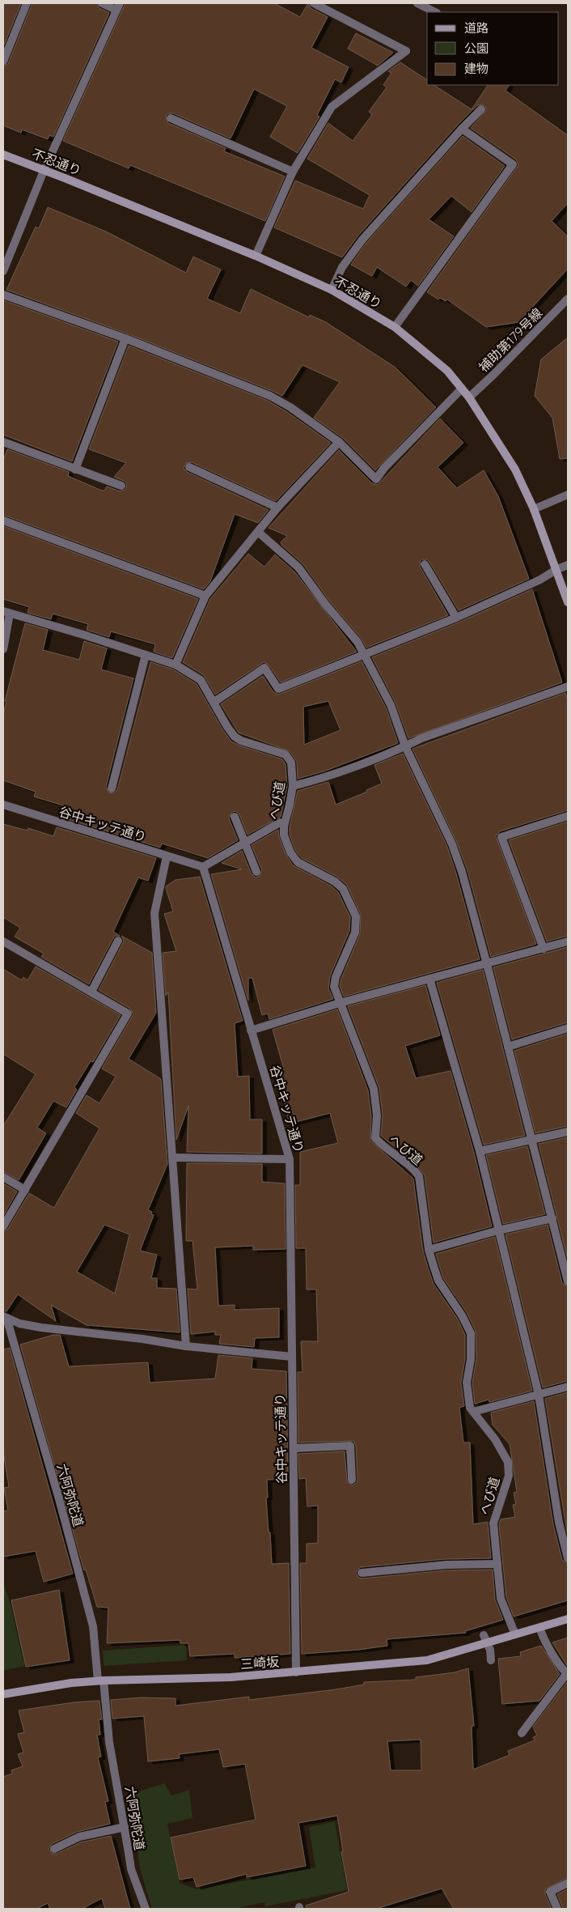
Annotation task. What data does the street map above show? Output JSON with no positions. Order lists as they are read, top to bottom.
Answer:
{
  "streets": {
    "main road": ["不忍通り", "三崎坂"],
    "street": [
      "補助第179号線",
      "へび道",
      "谷中キッテ通り",
      "六阿弥陀道"
    ]
  },
  "crossings": [
    ["不忍通り", "補助第179号線"],
    ["へび道", "三崎坂"],
    ["谷中キッテ通り", "三崎坂"],
    ["六阿弥陀道", "三崎坂"]
  ],
  "legend": ["道路", "公園", "建物"]
}
